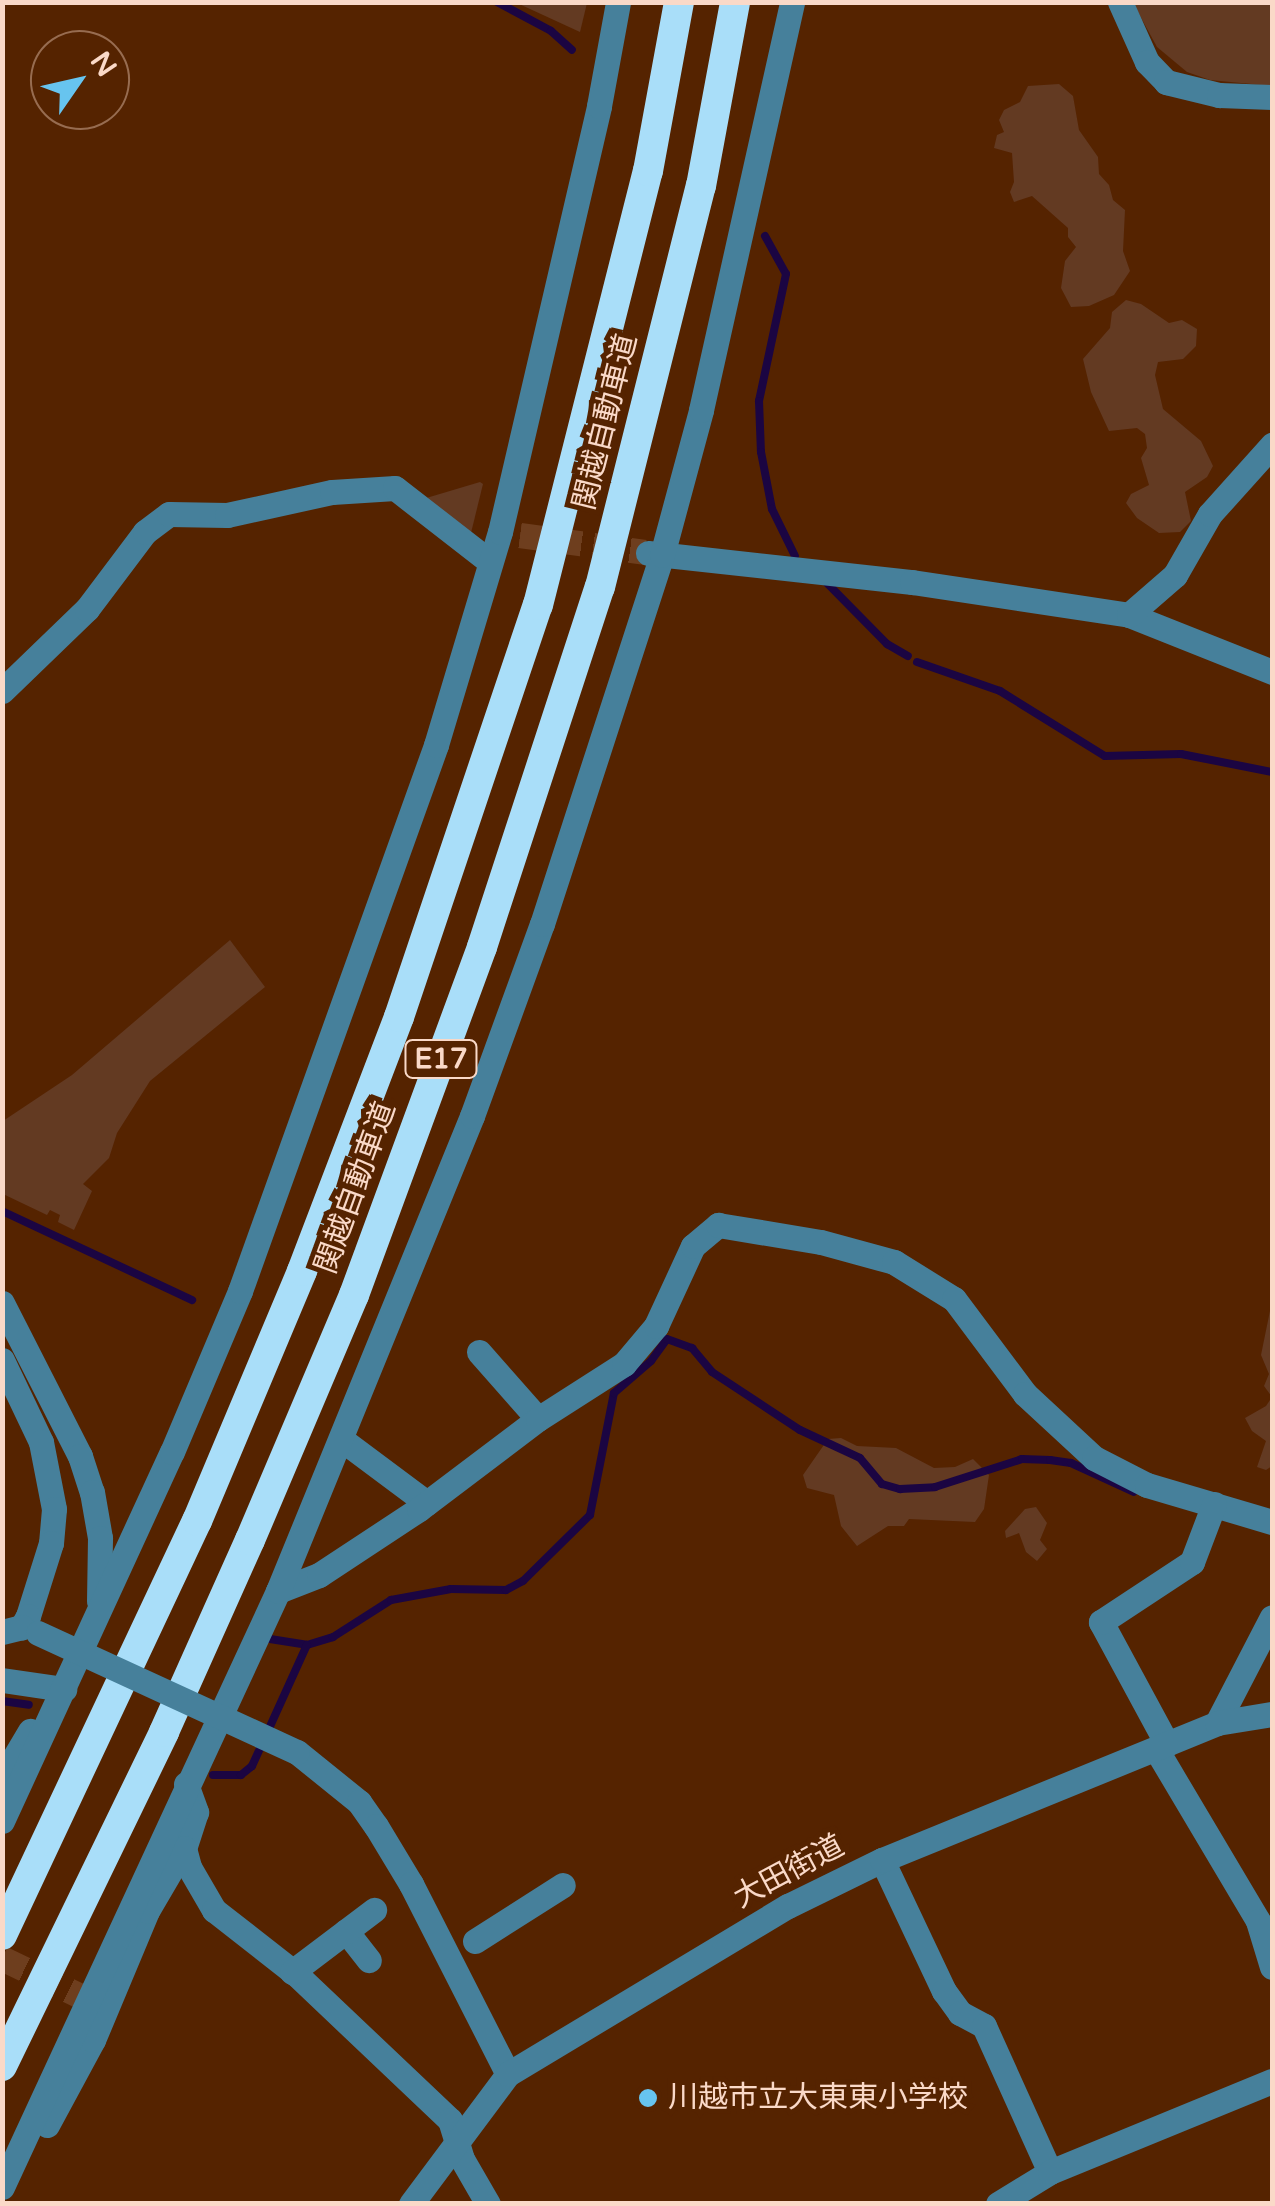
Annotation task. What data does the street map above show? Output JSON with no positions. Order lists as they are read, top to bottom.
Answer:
{
  "streets": {
    "highway": ["関越自動車道", "E17"],
    "street": ["大田街道"]
  },
  "places": ["川越市立大東東小学校"],
  "north": "top right"
}
